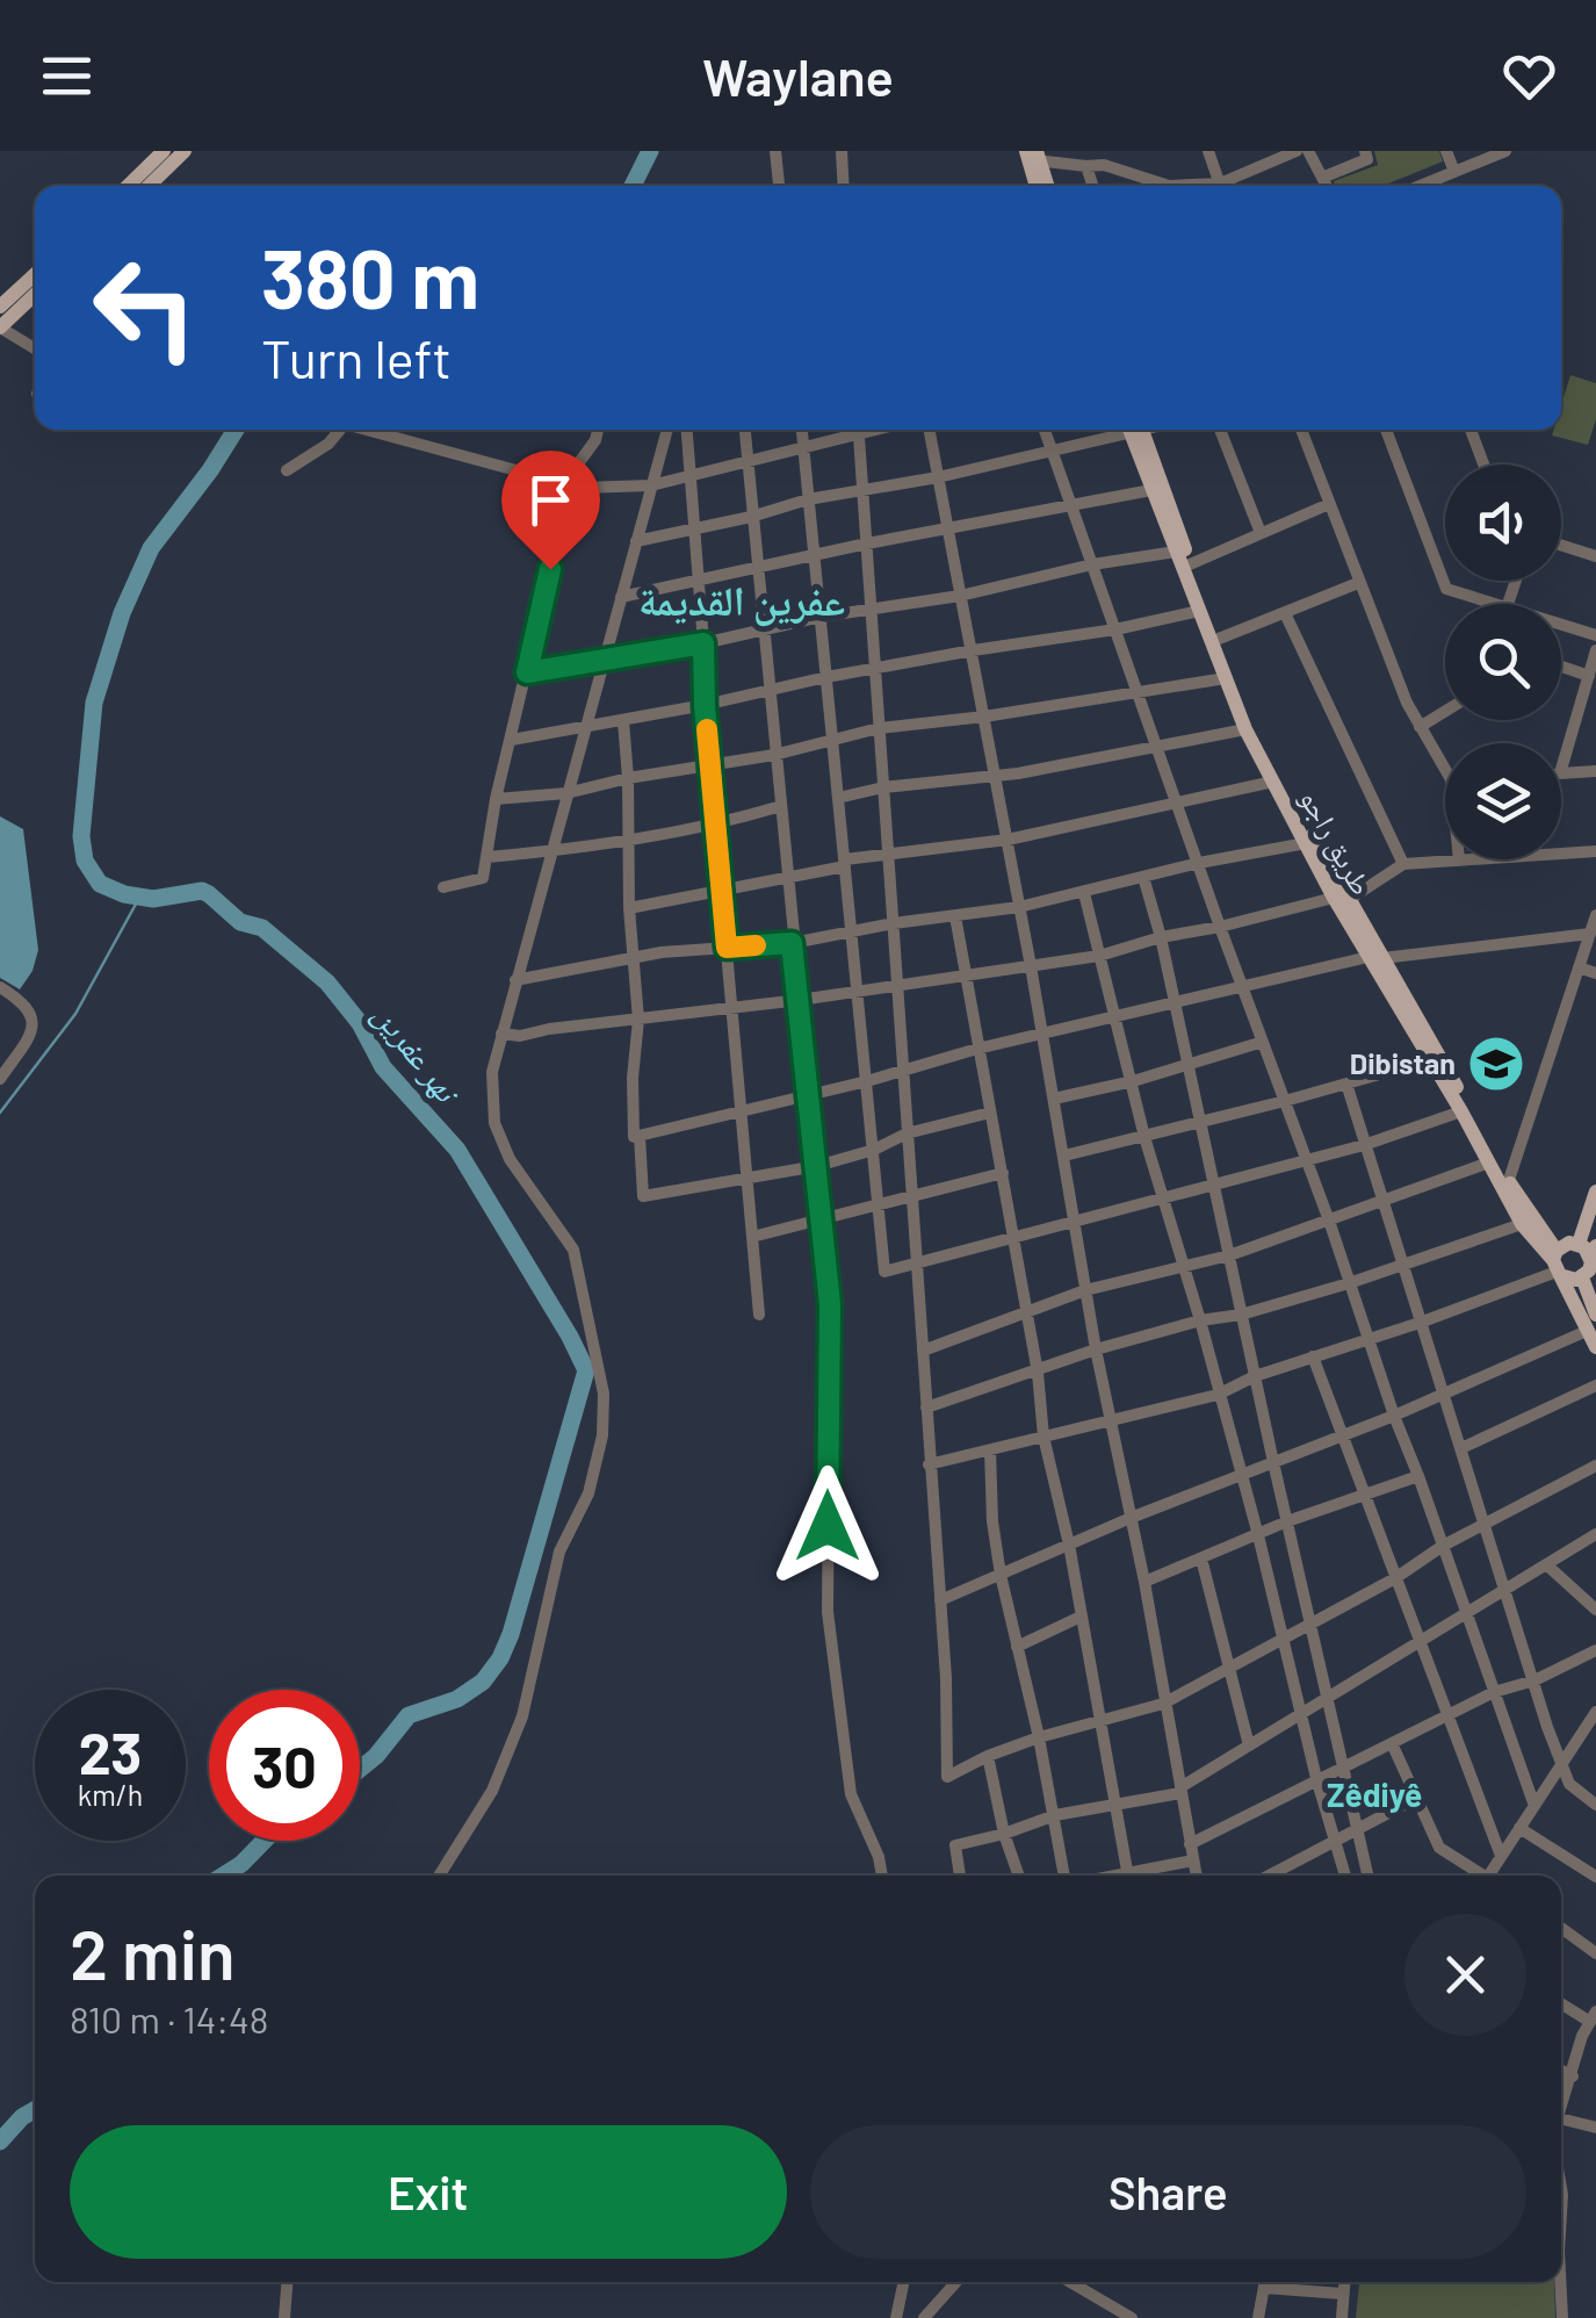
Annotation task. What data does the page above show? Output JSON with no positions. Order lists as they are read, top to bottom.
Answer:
{
  "streets": {
    "main road": ["طريق راجو"]
  },
  "districts": ["عفرين القديمة", "Zêdiyê"],
  "water": ["نهر عفرين"],
  "places": {
    "school or university": ["Dibistan"]
  },
  "page": {
    "header": "Waylane",
    "turn": ["380 m", "Turn left"],
    "speed": "23 km/h",
    "limit": "30",
    "heading": ["2 min", "810 m · 14:48"],
    "buttons": ["Exit", "Share"]
  }
}
